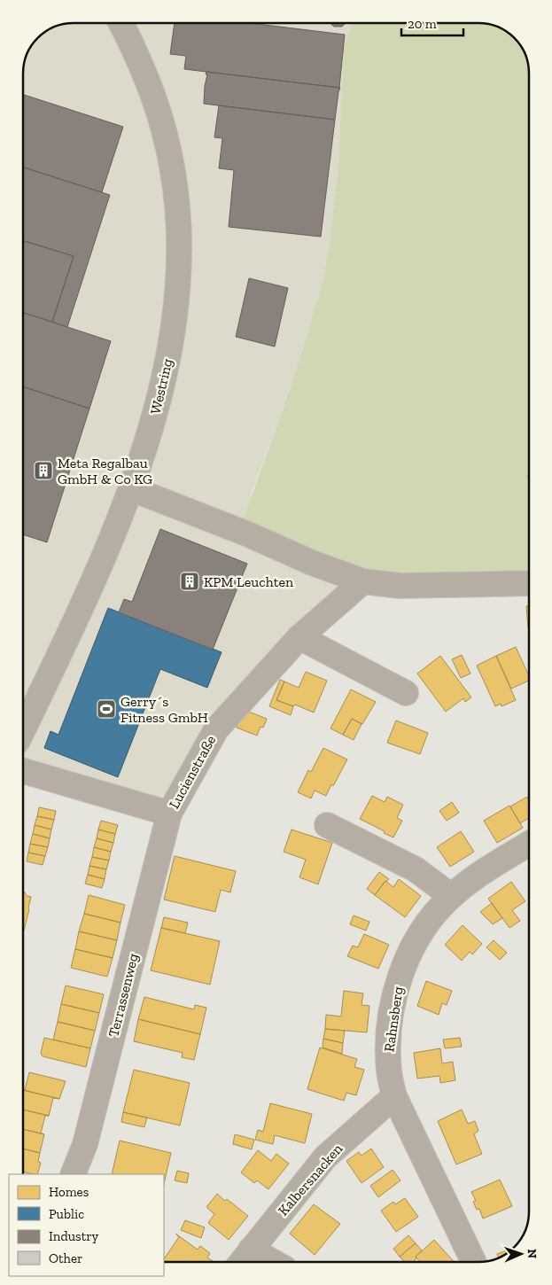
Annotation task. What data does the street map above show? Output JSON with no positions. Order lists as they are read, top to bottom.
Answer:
{
  "streets": {
    "street": [
      "Westring",
      "Lucienstraße",
      "Terrassenweg",
      "Rahnsberg",
      "Kalbersnacken"
    ]
  },
  "crossings": [
    ["Lucienstraße", "Terrassenweg"],
    ["Rahnsberg", "Kalbersnacken"]
  ],
  "places": {
    "building": ["Meta Regalbau GmbH & Co KG", "KPM Leuchten"],
    "sports": ["Gerry´s Fitness GmbH"]
  },
  "legend": [
    "Homes",
    "Public",
    "Industry",
    "Other"
  ],
  "scale_bar": "20 m",
  "north": "right"
}
